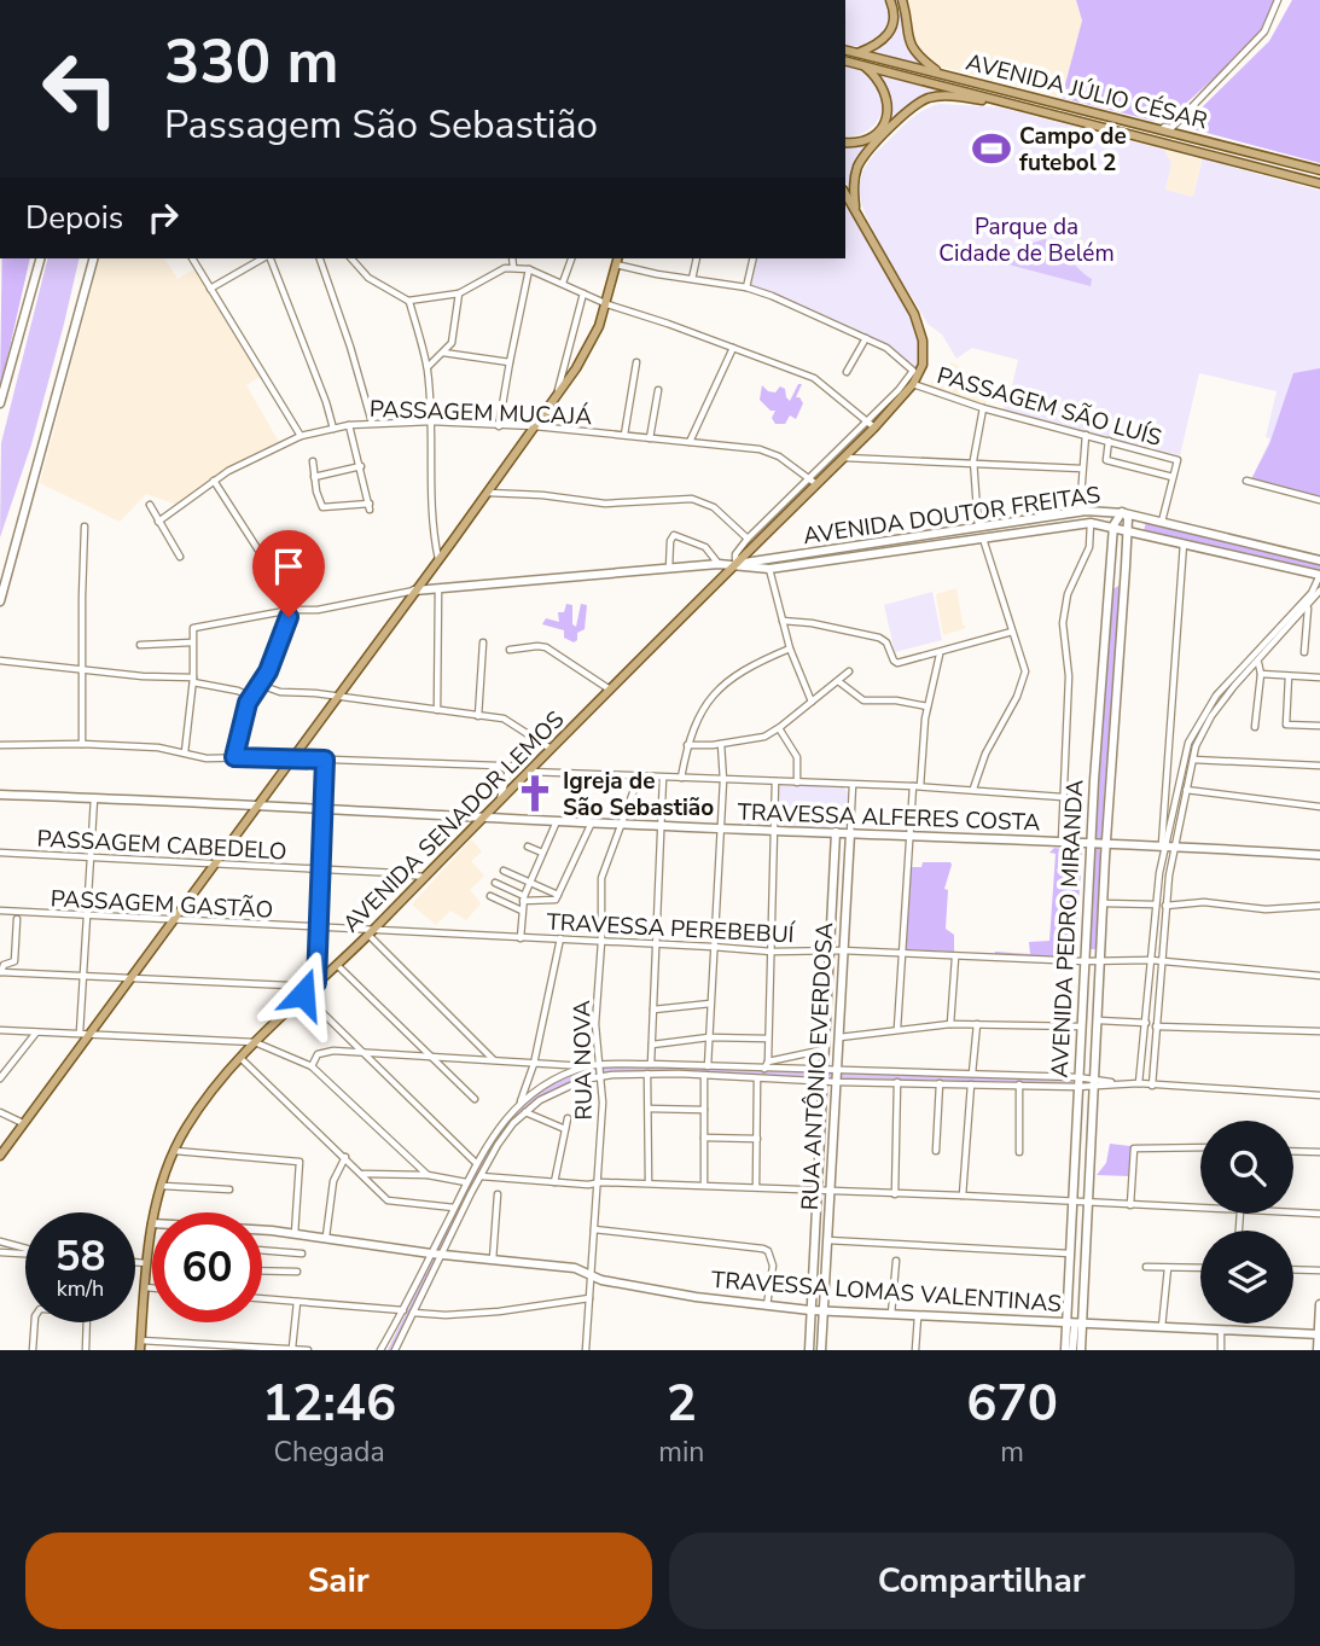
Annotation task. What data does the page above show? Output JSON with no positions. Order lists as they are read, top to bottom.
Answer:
{
  "streets": {
    "main road": ["AVENIDA JÚLIO CÉSAR", "AVENIDA SENADOR LEMOS"],
    "street": [
      "PASSAGEM SÃO LUÍS",
      "PASSAGEM MUCAJÁ",
      "AVENIDA DOUTOR FREITAS",
      "TRAVESSA ALFERES COSTA",
      "PASSAGEM CABEDELO",
      "PASSAGEM GASTÃO",
      "TRAVESSA PEREBEBUÍ",
      "AVENIDA PEDRO MIRANDA",
      "RUA NOVA",
      "RUA ANTÔNIO EVERDOSA",
      "TRAVESSA LOMAS VALENTINAS"
    ]
  },
  "crossings": [
    ["PASSAGEM SÃO LUÍS", "AVENIDA SENADOR LEMOS"],
    ["PASSAGEM MUCAJÁ", "AVENIDA SENADOR LEMOS"],
    ["AVENIDA DOUTOR FREITAS", "AVENIDA SENADOR LEMOS"],
    ["AVENIDA DOUTOR FREITAS", "AVENIDA PEDRO MIRANDA"],
    ["TRAVESSA ALFERES COSTA", "AVENIDA SENADOR LEMOS"],
    ["TRAVESSA ALFERES COSTA", "AVENIDA PEDRO MIRANDA"],
    ["TRAVESSA ALFERES COSTA", "RUA NOVA"],
    ["TRAVESSA ALFERES COSTA", "RUA ANTÔNIO EVERDOSA"],
    ["AVENIDA SENADOR LEMOS", "PASSAGEM CABEDELO"],
    ["AVENIDA SENADOR LEMOS", "PASSAGEM GASTÃO"],
    ["AVENIDA SENADOR LEMOS", "TRAVESSA PEREBEBUÍ"],
    ["PASSAGEM GASTÃO", "TRAVESSA PEREBEBUÍ"],
    ["TRAVESSA PEREBEBUÍ", "AVENIDA PEDRO MIRANDA"],
    ["TRAVESSA PEREBEBUÍ", "RUA NOVA"],
    ["TRAVESSA PEREBEBUÍ", "RUA ANTÔNIO EVERDOSA"],
    ["AVENIDA PEDRO MIRANDA", "TRAVESSA LOMAS VALENTINAS"],
    ["RUA NOVA", "TRAVESSA LOMAS VALENTINAS"],
    ["RUA ANTÔNIO EVERDOSA", "TRAVESSA LOMAS VALENTINAS"]
  ],
  "parks": ["Parque da Cidade de Belém"],
  "places": {
    "sports": ["Campo de futebol 2"],
    "church": ["Igreja de São Sebastião"]
  },
  "page": {
    "turn": ["330 m", "Passagem São Sebastião"],
    "then": "Depois",
    "speed": "58 km/h",
    "limit": "60",
    "eta": [
      "12:46",
      "Chegada",
      "2",
      "min",
      "670",
      "m"
    ],
    "buttons": ["Sair", "Compartilhar"]
  }
}
